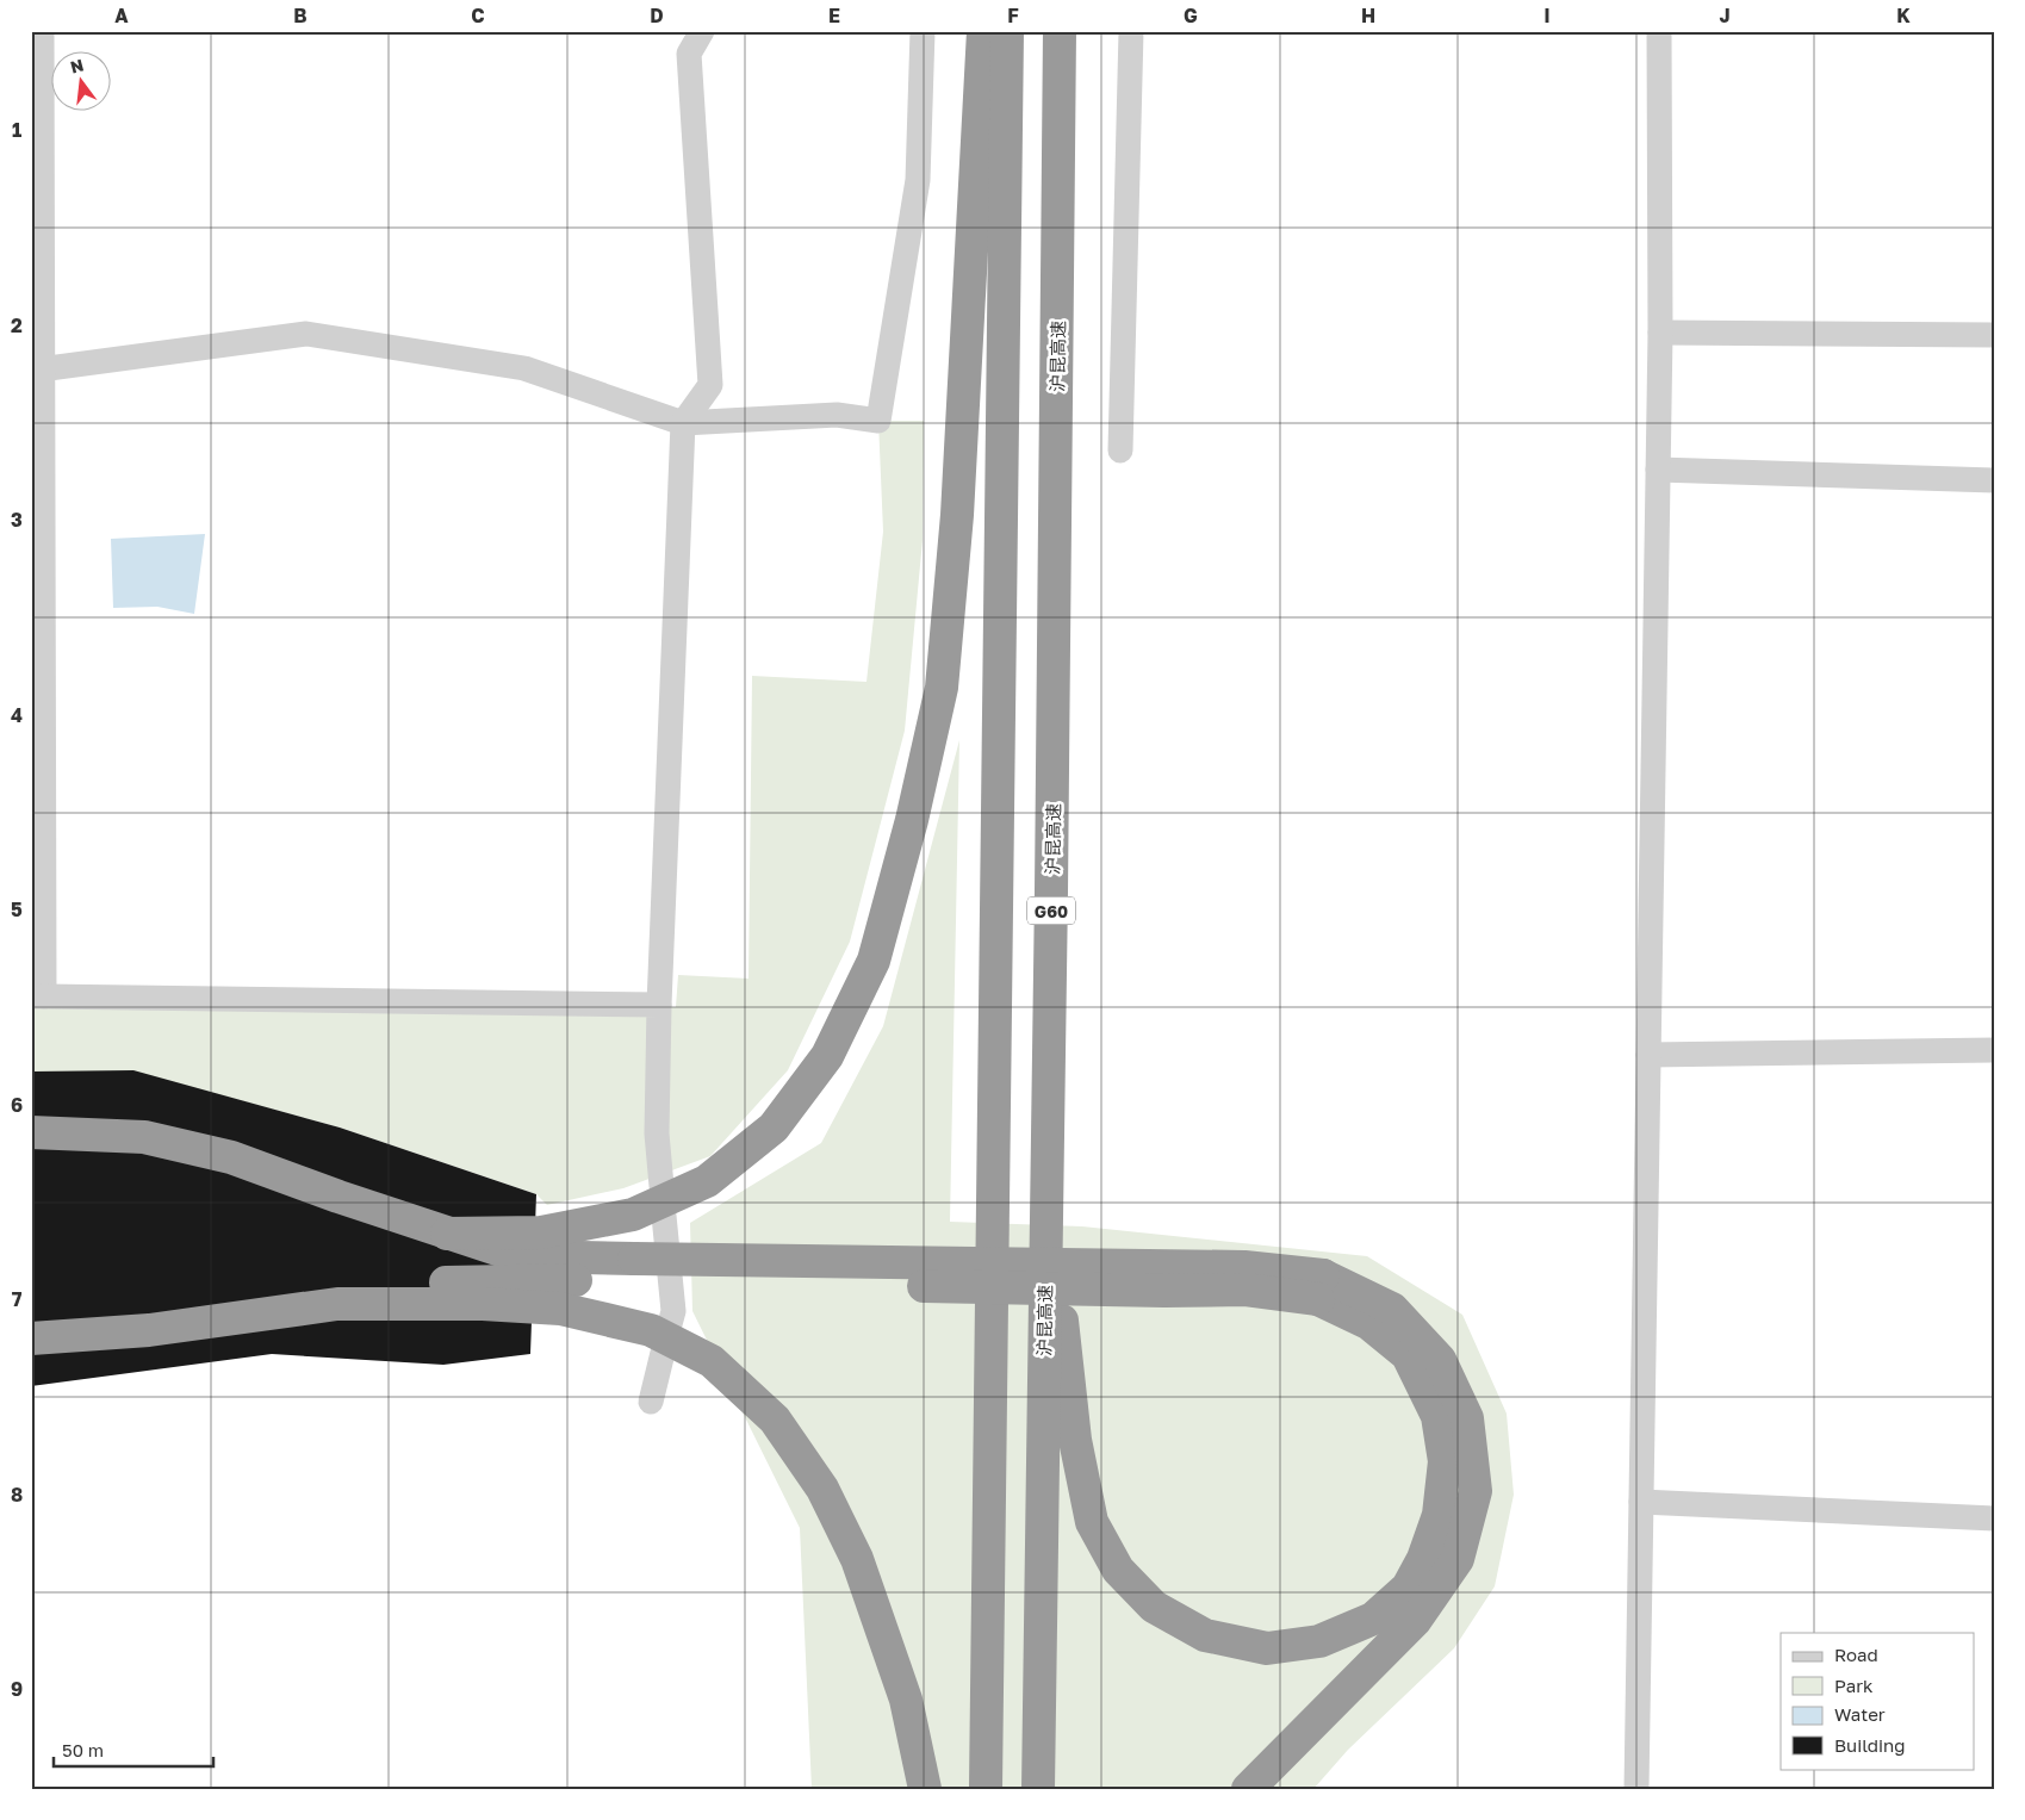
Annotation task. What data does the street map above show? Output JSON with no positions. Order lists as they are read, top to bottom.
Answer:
{
  "streets": {
    "highway": ["沪昆高速", "G60"]
  },
  "legend": [
    "Road",
    "Park",
    "Water",
    "Building"
  ],
  "scale_bar": "50 m",
  "north": "top",
  "grid": {
    "columns": [
      "A",
      "B",
      "C",
      "D",
      "E",
      "F",
      "G",
      "H",
      "I",
      "J",
      "K"
    ],
    "rows": [
      "1",
      "2",
      "3",
      "4",
      "5",
      "6",
      "7",
      "8",
      "9"
    ]
  }
}
